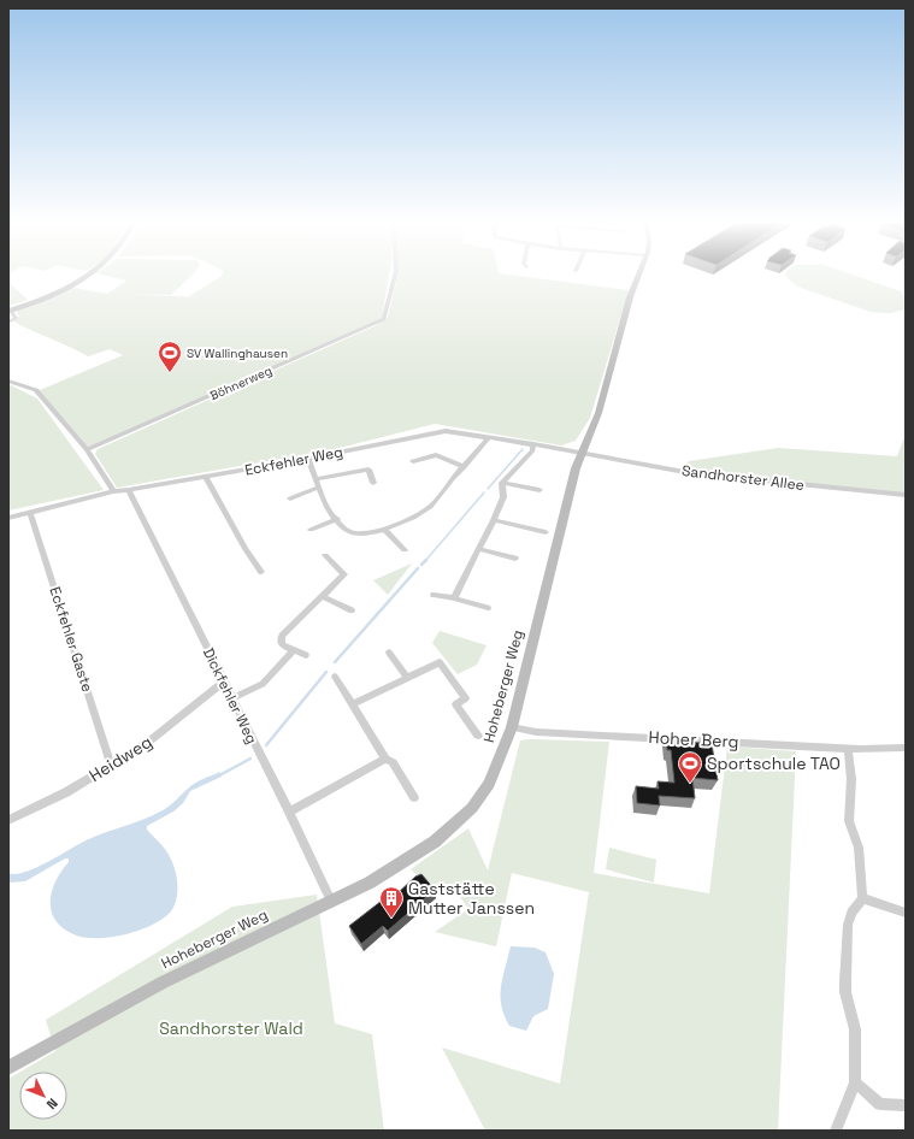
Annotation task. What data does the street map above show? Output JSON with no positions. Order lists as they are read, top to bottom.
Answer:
{
  "streets": {
    "street": [
      "Böhnerweg",
      "Eckfehler Weg",
      "Sandhorster Allee",
      "Eckfehler Gaste",
      "Hoheberger Weg",
      "Dickfehler Weg",
      "Hoher Berg",
      "Heidweg"
    ]
  },
  "crossings": [
    ["Eckfehler Weg", "Sandhorster Allee"],
    ["Eckfehler Weg", "Eckfehler Gaste"],
    ["Eckfehler Weg", "Hoheberger Weg"],
    ["Eckfehler Weg", "Dickfehler Weg"],
    ["Sandhorster Allee", "Hoheberger Weg"],
    ["Eckfehler Gaste", "Heidweg"],
    ["Hoheberger Weg", "Dickfehler Weg"],
    ["Hoheberger Weg", "Hoher Berg"],
    ["Dickfehler Weg", "Heidweg"]
  ],
  "parks": ["Sandhorster Wald"],
  "places": {
    "sports": ["SV Wallinghausen", "Sportschule TAO"],
    "building": ["Gaststätte Mutter Janssen"]
  },
  "north": "bottom right"
}
